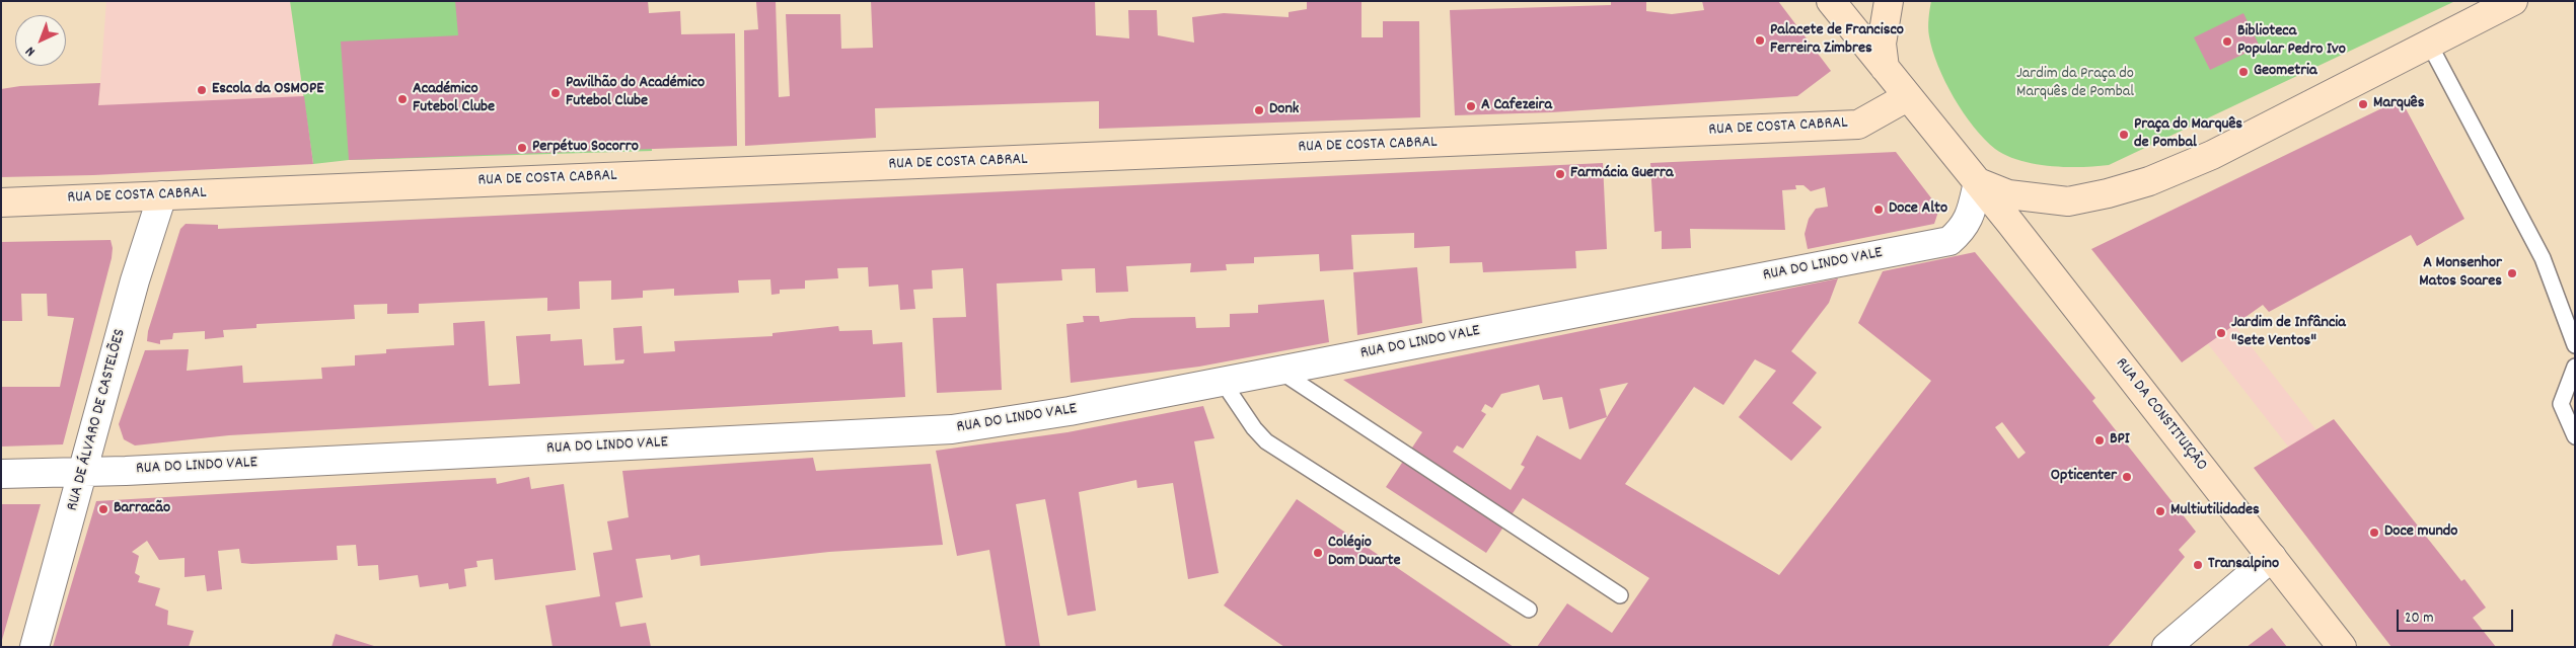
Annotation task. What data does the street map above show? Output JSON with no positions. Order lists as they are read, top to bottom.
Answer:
{
  "streets": {
    "main road": ["RUA DE COSTA CABRAL", "RUA DA CONSTITUIÇÃO"],
    "street": ["RUA DO LINDO VALE", "RUA DE ÁLVARO DE CASTELÕES"]
  },
  "crossings": [
    ["RUA DE COSTA CABRAL", "RUA DE ÁLVARO DE CASTELÕES"],
    ["RUA DO LINDO VALE", "RUA DA CONSTITUIÇÃO"],
    ["RUA DO LINDO VALE", "RUA DE ÁLVARO DE CASTELÕES"]
  ],
  "parks": ["Jardim da Praça do Marquês de Pombal"],
  "places": [
    "Palacete de Francisco Ferreira Zimbres",
    "Biblioteca Popular Pedro Ivo",
    "Geometria",
    "Escola da OSMOPE",
    "Pavilhão do Académico Futebol Clube",
    "Académico Futebol Clube",
    "Marquês",
    "A Cafezeira",
    "Donk",
    "Praça do Marquês de Pombal",
    "Perpétuo Socorro",
    "Farmácia Guerra",
    "Doce Alto",
    "A Monsenhor Matos Soares",
    "Jardim de Infância \"Sete Ventos\"",
    "BPI",
    "Opticenter",
    "Barracão",
    "Multiutilidades",
    "Doce mundo",
    "Colégio Dom Duarte",
    "Transalpino"
  ],
  "scale_bar": "20 m",
  "north": "bottom left"
}
